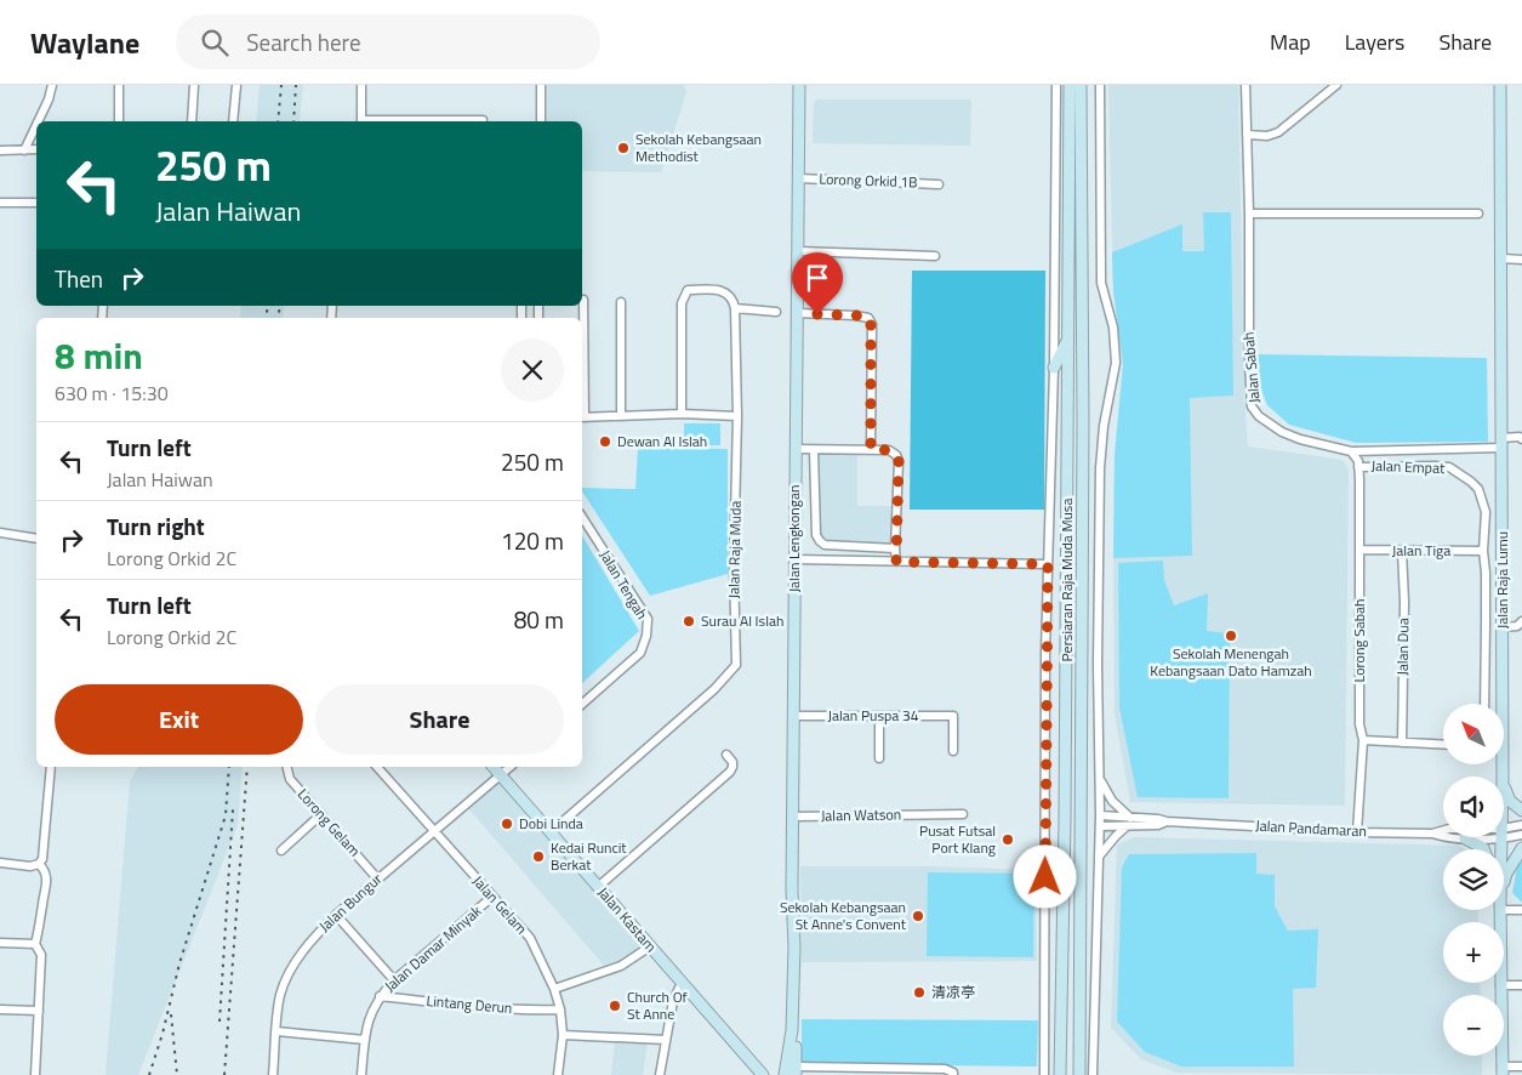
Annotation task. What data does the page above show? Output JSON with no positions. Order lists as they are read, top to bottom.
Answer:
{
  "streets": {
    "street": [
      "Lorong Orkid 1B",
      "Jalan Sabah",
      "Jalan Empat",
      "Jalan Lengkongan",
      "Jalan Raja Muda",
      "Jalan Tiga",
      "Persiaran Raja Muda Musa",
      "Jalan Raja Lumu",
      "Jalan Tengah",
      "Lorong Sabah",
      "Jalan Dua",
      "Jalan Puspa 34",
      "Jalan Watson",
      "Lorong Gelam",
      "Jalan Pandamaran",
      "Jalan Bungur",
      "Jalan Gelam",
      "Jalan Kastam",
      "Jalan Damar Minyak",
      "Lintang Derun"
    ]
  },
  "crossings": [
    ["Lorong Orkid 1B", "Jalan Lengkongan"],
    ["Jalan Sabah", "Jalan Raja Lumu"],
    ["Jalan Sabah", "Lorong Sabah"],
    ["Jalan Empat", "Jalan Tiga"],
    ["Jalan Empat", "Lorong Sabah"],
    ["Jalan Lengkongan", "Jalan Puspa 34"],
    ["Jalan Lengkongan", "Jalan Watson"],
    ["Jalan Raja Muda", "Jalan Kastam"],
    ["Jalan Tiga", "Lorong Sabah"],
    ["Jalan Tiga", "Jalan Dua"],
    ["Lorong Sabah", "Jalan Pandamaran"],
    ["Lorong Gelam", "Jalan Bungur"],
    ["Jalan Bungur", "Jalan Gelam"],
    ["Jalan Bungur", "Jalan Kastam"],
    ["Jalan Gelam", "Jalan Damar Minyak"],
    ["Jalan Gelam", "Lintang Derun"],
    ["Jalan Damar Minyak", "Lintang Derun"]
  ],
  "places": [
    "Sekolah Kebangsaan Methodist",
    "Dewan Al Islah",
    "Surau Al Islah",
    "Sekolah Menengah Kebangsaan Dato Hamzah",
    "Dobi Linda",
    "Pusat Futsal Port Klang",
    "Kedai Runcit Berkat",
    "Sekolah Kebangsaan St Anne's Convent",
    "清凉亭",
    "Church Of St Anne"
  ],
  "north": "top left",
  "page": {
    "header": "Waylane",
    "search": "Search here",
    "nav": ["Map", "Layers", "Share"],
    "turn": ["250 m", "Jalan Haiwan"],
    "then": "Then",
    "heading": ["8 min", "630 m · 15:30"],
    "list": [
      {
        "name": "Turn left",
        "note": "Jalan Haiwan",
        "value": "250 m"
      },
      {
        "name": "Turn right",
        "note": "Lorong Orkid 2C",
        "value": "120 m"
      },
      {
        "name": "Turn left",
        "note": "Lorong Orkid 2C",
        "value": "80 m"
      }
    ],
    "buttons": ["Exit", "Share"],
    "map_buttons": ["+", "−"]
  }
}
